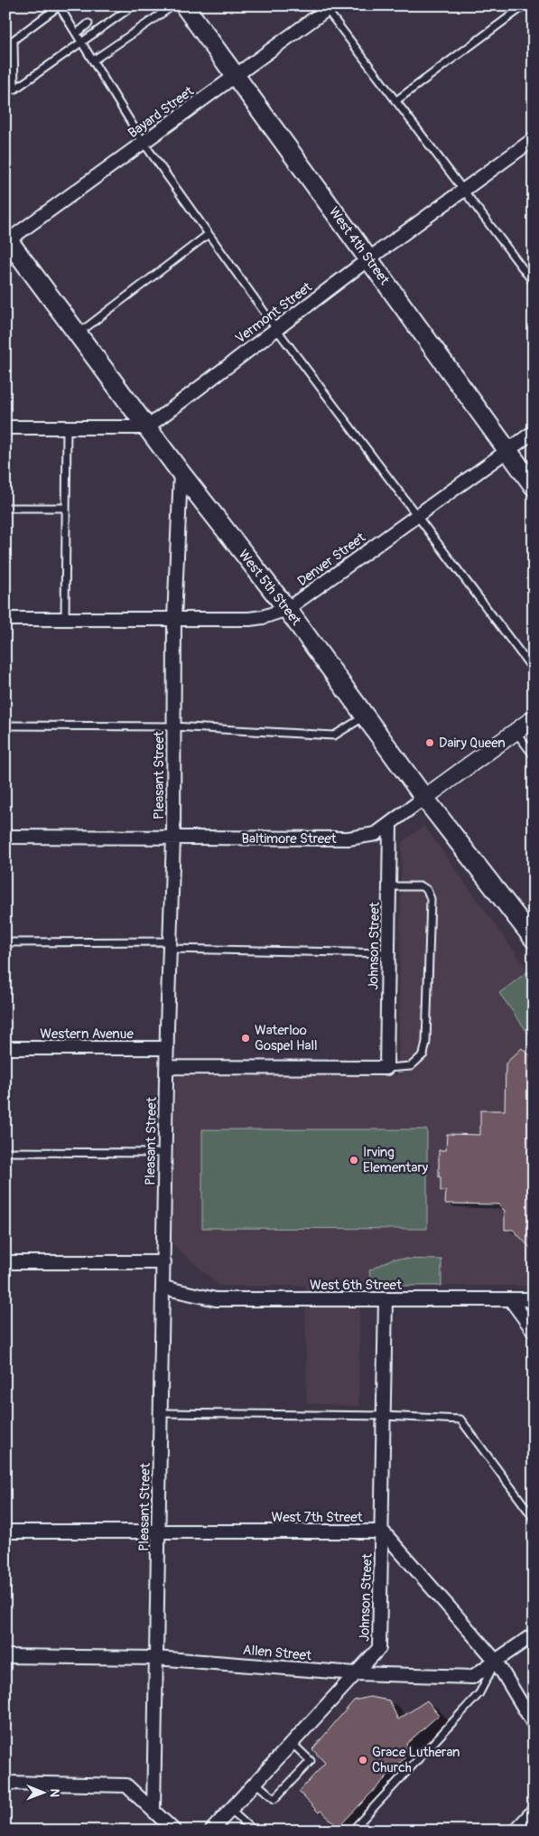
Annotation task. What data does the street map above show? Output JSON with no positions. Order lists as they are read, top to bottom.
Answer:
{
  "streets": {
    "main road": ["West 4th Street", "West 5th Street"],
    "street": [
      "Bayard Street",
      "Vermont Street",
      "Denver Street",
      "Pleasant Street",
      "Baltimore Street",
      "Johnson Street",
      "Western Avenue",
      "West 6th Street",
      "West 7th Street",
      "Allen Street"
    ]
  },
  "crossings": [
    ["Bayard Street", "West 4th Street"],
    ["Bayard Street", "West 5th Street"],
    ["West 4th Street", "Vermont Street"],
    ["West 4th Street", "Denver Street"],
    ["Vermont Street", "West 5th Street"],
    ["Denver Street", "West 5th Street"],
    ["Denver Street", "Pleasant Street"],
    ["West 5th Street", "Pleasant Street"],
    ["West 5th Street", "Baltimore Street"],
    ["Pleasant Street", "Baltimore Street"],
    ["Pleasant Street", "Western Avenue"],
    ["Pleasant Street", "West 6th Street"],
    ["Pleasant Street", "West 7th Street"],
    ["Pleasant Street", "Allen Street"],
    ["Baltimore Street", "Johnson Street"],
    ["Johnson Street", "West 6th Street"],
    ["Johnson Street", "West 7th Street"],
    ["Johnson Street", "Allen Street"]
  ],
  "places": [
    "Dairy Queen",
    "Waterloo Gospel Hall",
    "Irving Elementary",
    "Grace Lutheran Church"
  ],
  "north": "right"
}
